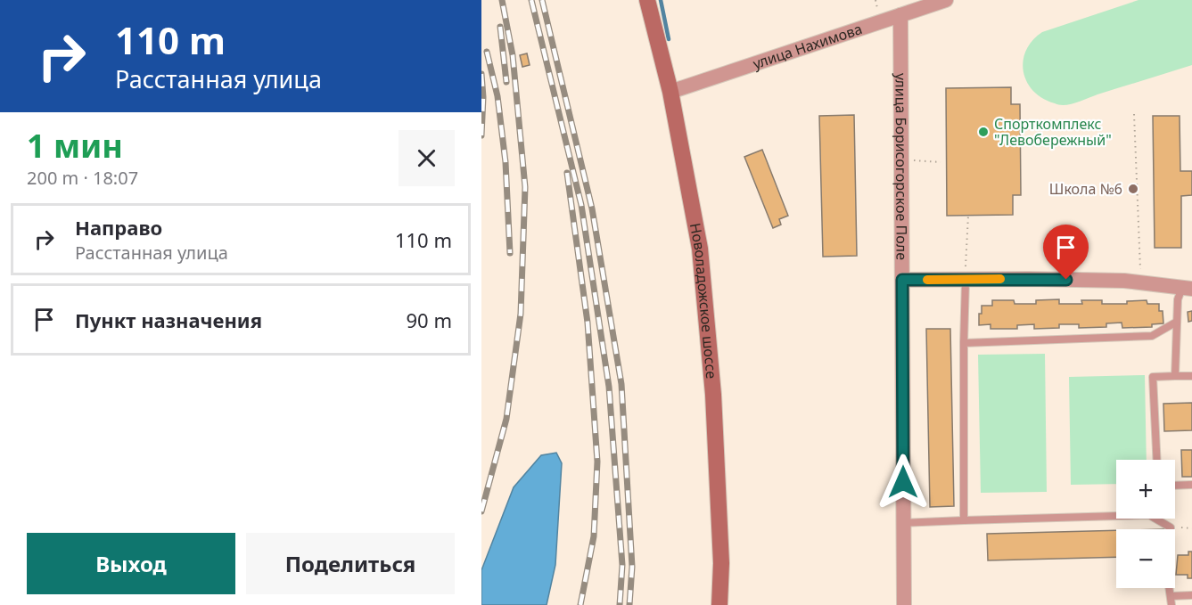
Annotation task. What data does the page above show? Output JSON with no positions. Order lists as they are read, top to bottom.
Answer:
{
  "streets": {
    "main road": ["Новоладожское шоссе"],
    "street": ["улица Нахимова", "улица Борисогорское Поле"]
  },
  "crossings": [
    ["улица Нахимова", "улица Борисогорское Поле"],
    ["улица Нахимова", "Новоладожское шоссе"]
  ],
  "places": ["Спорткомплекс \"Левобережный\"", "Школа №6"],
  "page": {
    "turn": ["110 m", "Расстанная улица"],
    "heading": ["1 мин", "200 m · 18:07"],
    "list": [
      {
        "name": "Направо",
        "note": "Расстанная улица",
        "value": "110 m"
      },
      {
        "name": "Пункт назначения",
        "value": "90 m"
      }
    ],
    "map_buttons": ["+", "−"],
    "buttons": ["Выход", "Поделиться"]
  }
}
